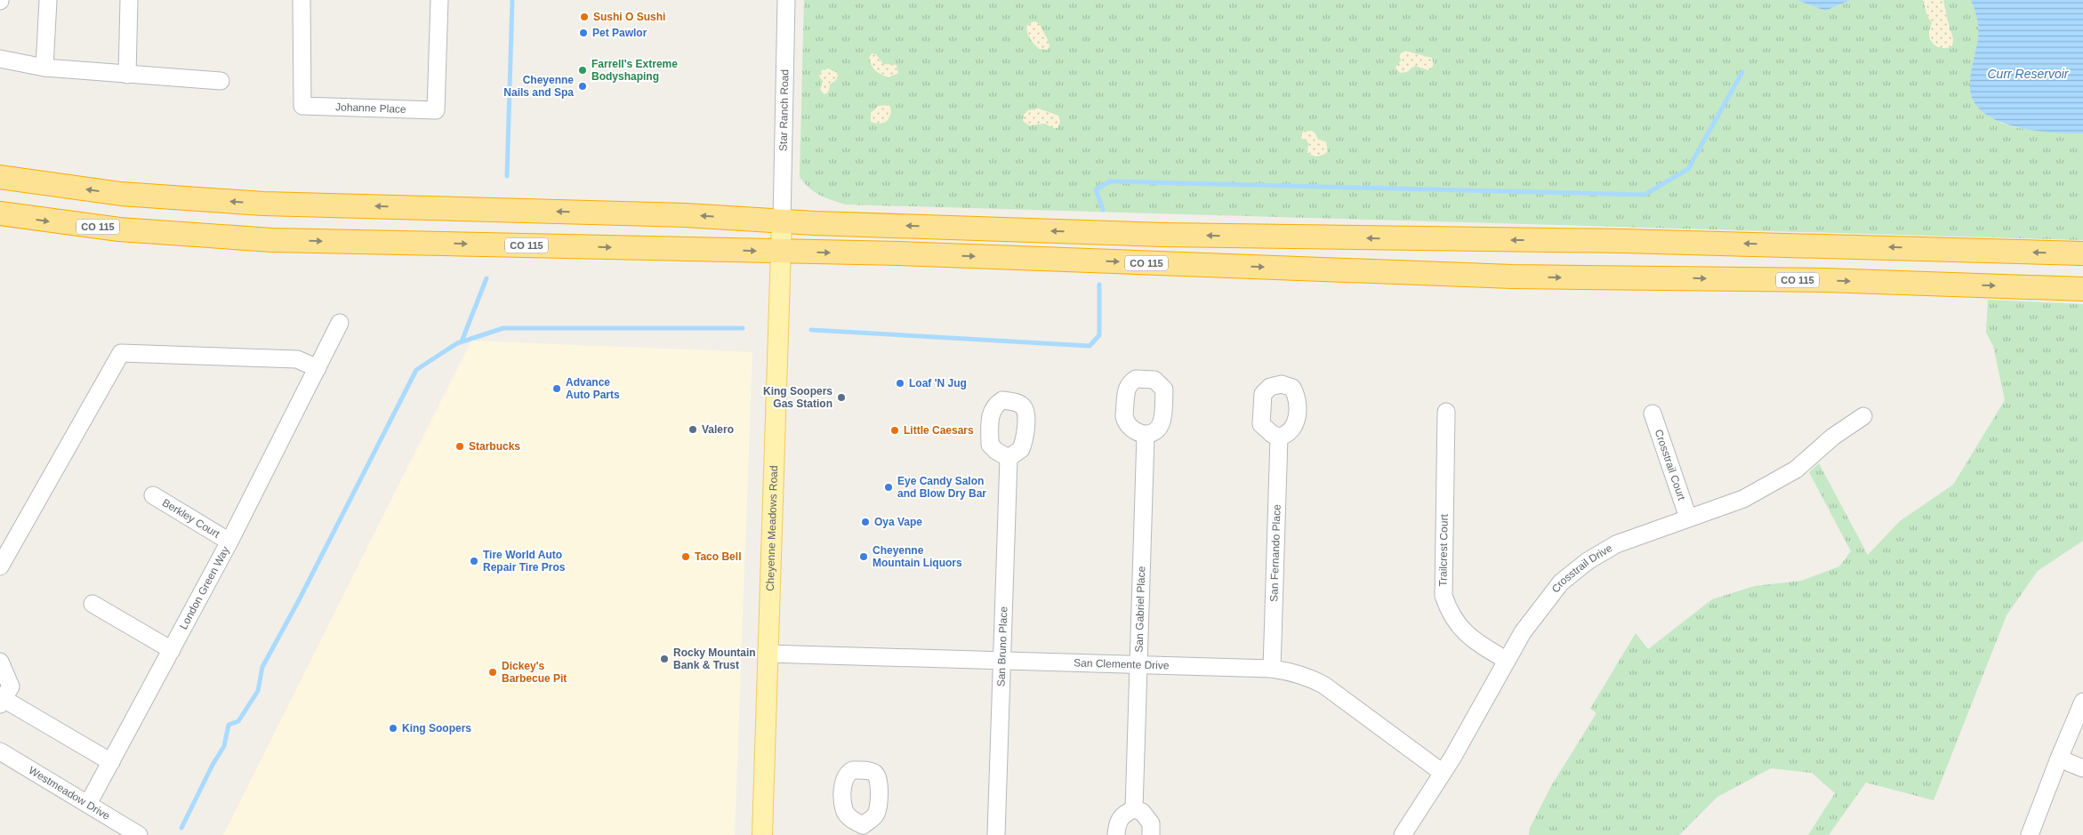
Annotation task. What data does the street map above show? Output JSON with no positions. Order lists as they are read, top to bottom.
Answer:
{
  "streets": {
    "highway": ["CO 115"],
    "main road": ["Cheyenne Meadows Road"],
    "street": [
      "Johanne Place",
      "Star Ranch Road",
      "Crosstrail Court",
      "Berkley Court",
      "Trailcrest Court",
      "San Fernando Place",
      "Crosstrail Drive",
      "London Green Way",
      "San Gabriel Place",
      "San Bruno Place",
      "San Clemente Drive",
      "Westmeadow Drive"
    ]
  },
  "crossings": [
    ["Star Ranch Road", "Cheyenne Meadows Road"],
    ["CO 115", "Cheyenne Meadows Road"],
    ["Crosstrail Court", "Crosstrail Drive"],
    ["Berkley Court", "London Green Way"],
    ["Cheyenne Meadows Road", "San Clemente Drive"],
    ["Trailcrest Court", "Crosstrail Drive"],
    ["San Fernando Place", "San Clemente Drive"],
    ["Crosstrail Drive", "San Clemente Drive"],
    ["London Green Way", "Westmeadow Drive"],
    ["San Gabriel Place", "San Clemente Drive"],
    ["San Bruno Place", "San Clemente Drive"]
  ],
  "water": ["Curr Reservoir"],
  "places": [
    "Sushi O Sushi",
    "Pet Pawlor",
    "Farrell's Extreme Bodyshaping",
    "Cheyenne Nails and Spa",
    "Loaf 'N Jug",
    "Advance Auto Parts",
    "King Soopers Gas Station",
    "Valero",
    "Little Caesars",
    "Starbucks",
    "Eye Candy Salon and Blow Dry Bar",
    "Oya Vape",
    "Taco Bell",
    "Cheyenne Mountain Liquors",
    "Tire World Auto Repair Tire Pros",
    "Rocky Mountain Bank & Trust",
    "Dickey's Barbecue Pit",
    "King Soopers"
  ]
}
